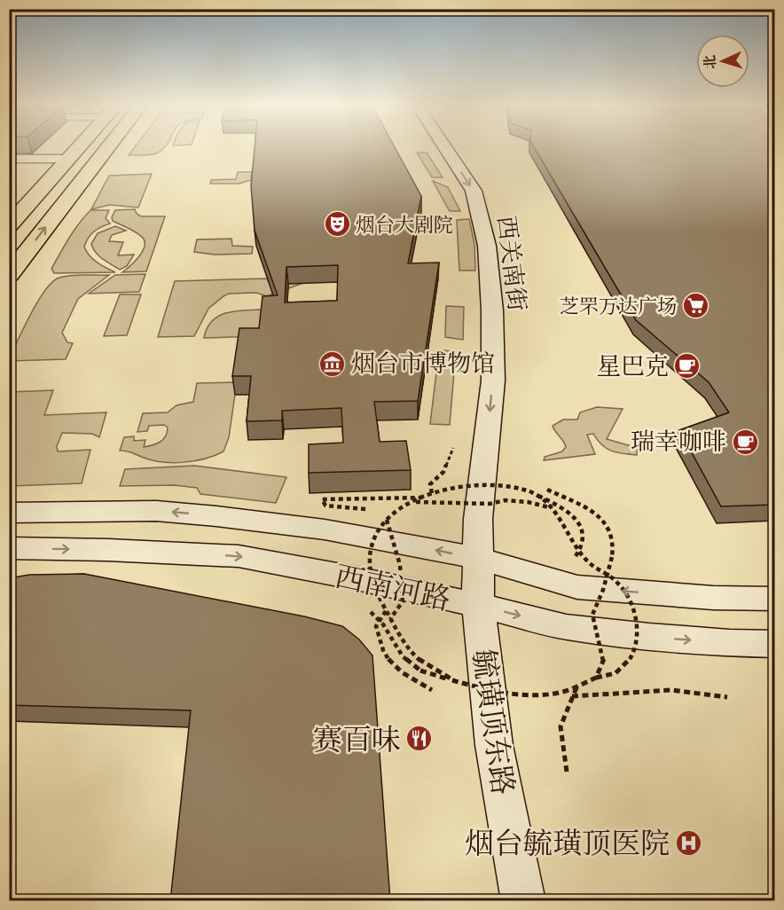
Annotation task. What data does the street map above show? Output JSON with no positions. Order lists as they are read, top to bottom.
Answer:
{
  "streets": {
    "street": ["西关南街", "西南河路", "毓璜顶东路"]
  },
  "crossings": [
    ["西关南街", "西南河路"],
    ["西关南街", "毓璜顶东路"],
    ["西南河路", "毓璜顶东路"]
  ],
  "one_way": ["西关南街"],
  "places": {
    "theatre": ["烟台大剧院"],
    "supermarket": ["芝罘万达广场"],
    "museum": ["烟台市博物馆"],
    "cafe": ["星巴克", "瑞幸咖啡"],
    "restaurant": ["赛百味"],
    "hospital": ["烟台毓璜顶医院"]
  },
  "north": "left"
}
